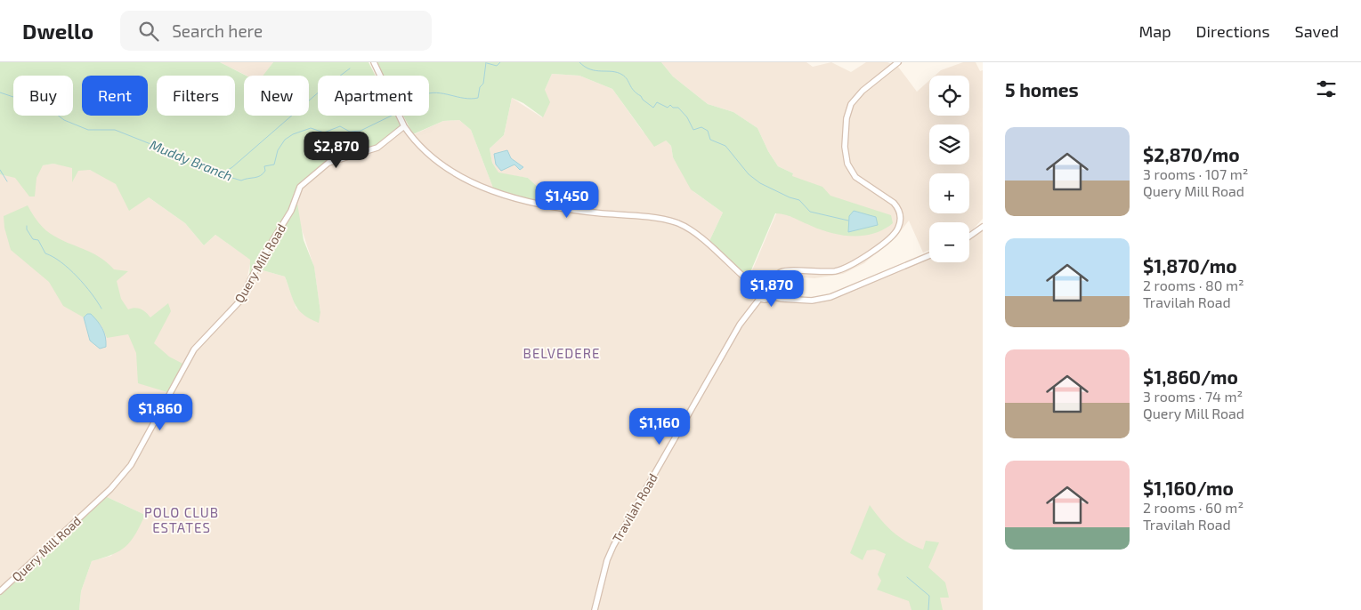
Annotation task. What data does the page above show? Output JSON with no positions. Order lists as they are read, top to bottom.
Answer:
{
  "streets": {
    "street": ["Query Mill Road", "Travilah Road"]
  },
  "districts": ["BELVEDERE", "POLO CLUB ESTATES"],
  "water": ["Muddy Branch"],
  "page": {
    "header": "Dwello",
    "search": "Search here",
    "nav": ["Map", "Directions", "Saved"],
    "heading": "5 homes",
    "map_buttons": ["+", "−"],
    "chip": [
      "Buy",
      "Rent",
      "Filters",
      "New",
      "Apartment"
    ],
    "list": [
      {
        "name": "$2,870/mo",
        "note": "3 rooms · 107 m² · Query Mill Road"
      },
      {
        "name": "$1,870/mo",
        "note": "2 rooms · 80 m² · Travilah Road"
      },
      {
        "name": "$1,860/mo",
        "note": "3 rooms · 74 m² · Query Mill Road"
      },
      {
        "name": "$1,160/mo",
        "note": "2 rooms · 60 m² · Travilah Road"
      }
    ],
    "price": [
      "$2,870",
      "$1,450",
      "$1,870",
      "$1,860",
      "$1,160"
    ]
  }
}
